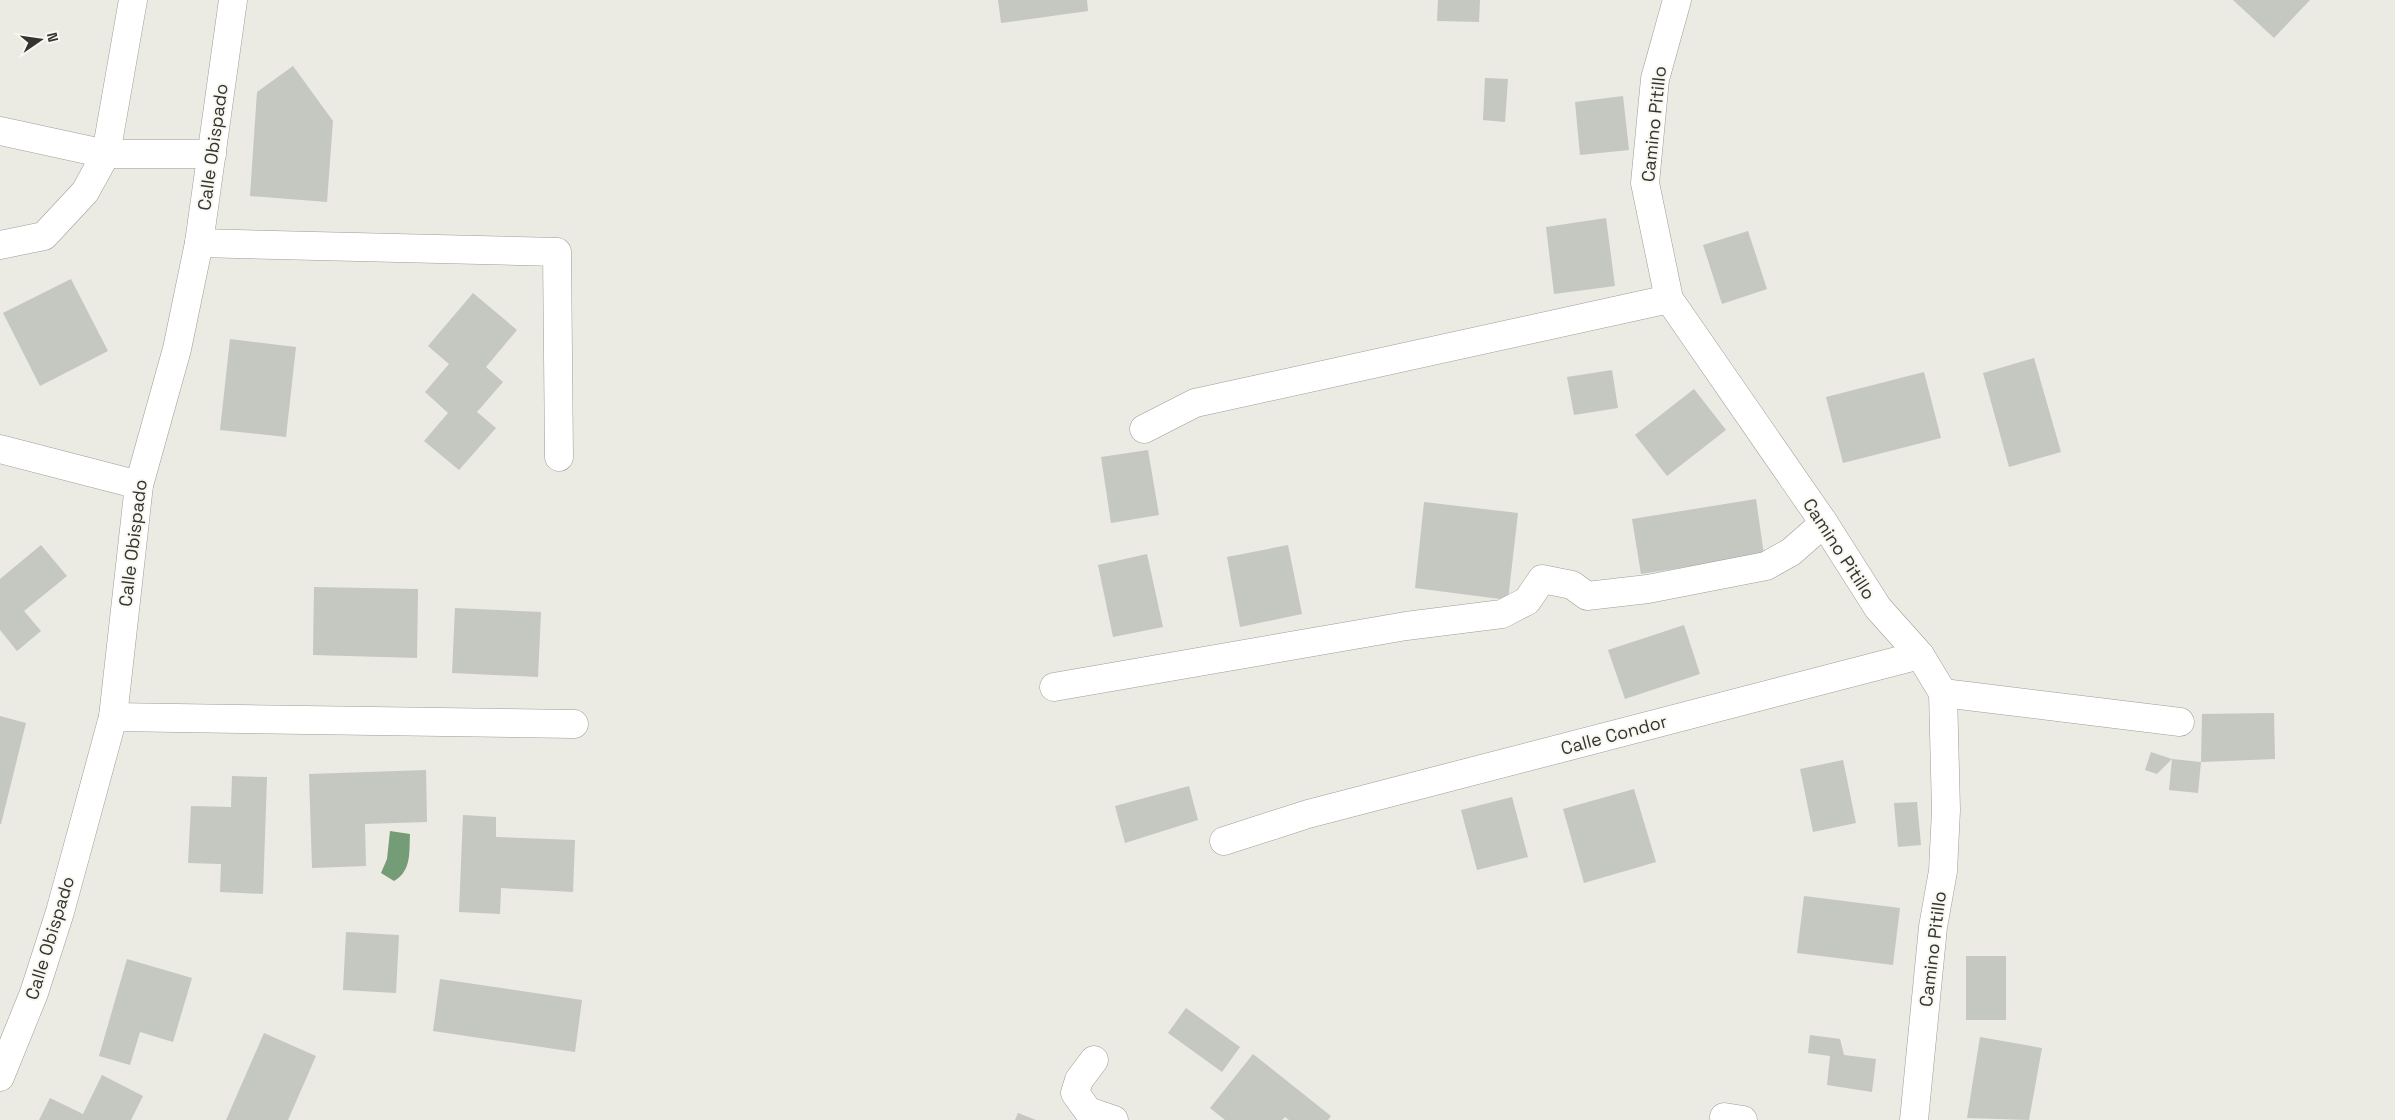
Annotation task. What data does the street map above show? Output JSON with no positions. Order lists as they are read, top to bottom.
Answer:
{
  "streets": {
    "street": ["Camino Pitillo", "Calle Obispado", "Calle Condor"]
  },
  "crossings": [
    ["Camino Pitillo", "Calle Condor"]
  ],
  "north": "right"
}
